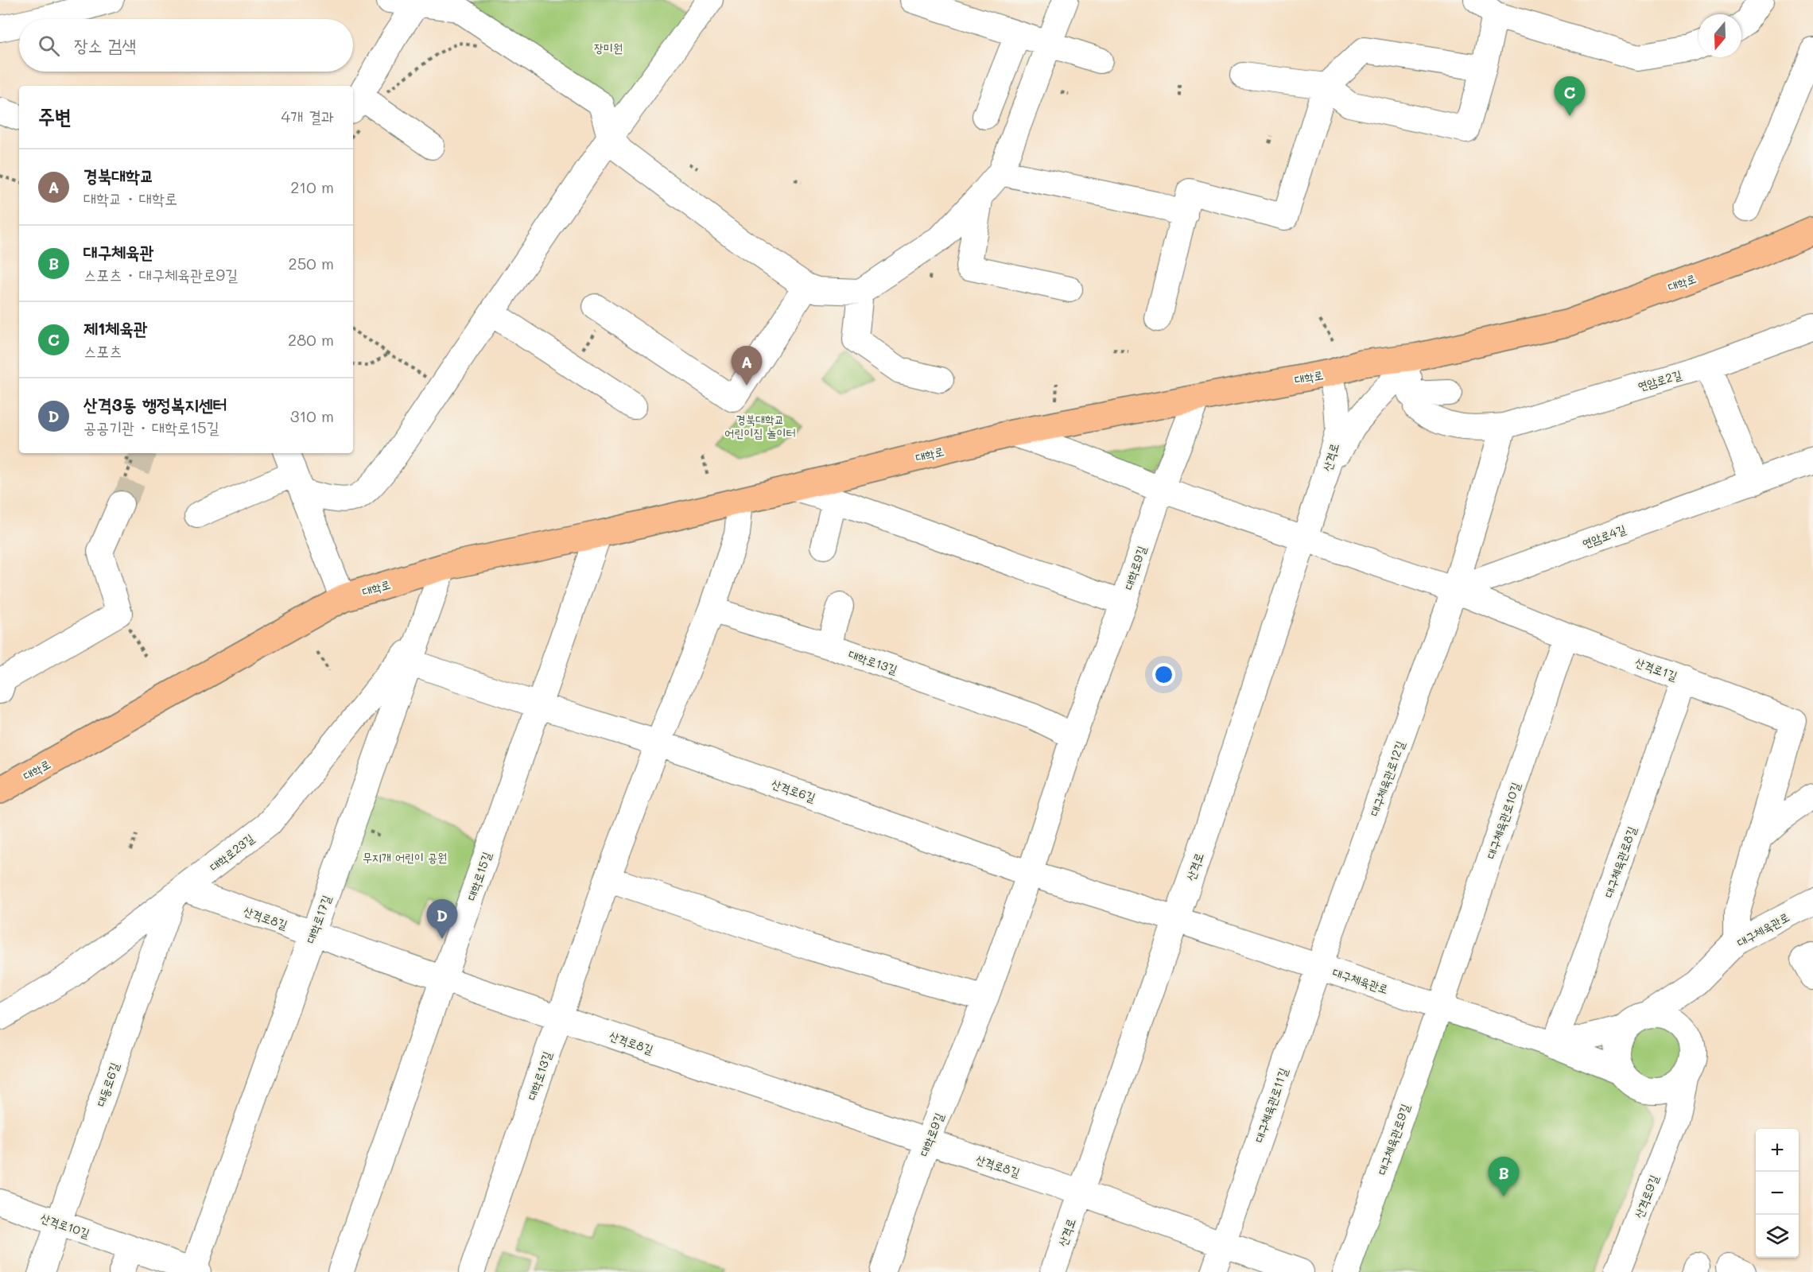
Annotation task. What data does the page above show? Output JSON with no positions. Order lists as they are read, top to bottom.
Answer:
{
  "streets": {
    "main road": ["대학로"],
    "street": [
      "연암로2길",
      "산격로",
      "연암로4길",
      "대학로9길",
      "대학로13길",
      "산격로1길",
      "대구체육관로12길",
      "산격로6길",
      "대구체육관로10길",
      "대학로23길",
      "대구체육관로8길",
      "대학로15길",
      "산격로8길",
      "대학로17길",
      "대구체육관로",
      "대동로6길",
      "대구체육관로11길",
      "대구체육관로9길",
      "산격로9길",
      "산격로10길"
    ]
  },
  "crossings": [
    ["대학로", "산격로"],
    ["대학로", "대학로9길"],
    ["대학로", "대학로13길"],
    ["대학로", "대학로15길"],
    ["대학로", "대학로17길"],
    ["산격로", "산격로1길"],
    ["산격로", "산격로6길"],
    ["산격로", "산격로8길"],
    ["산격로", "대구체육관로"],
    ["연암로4길", "산격로1길"],
    ["연암로4길", "대구체육관로12길"],
    ["대학로9길", "대학로13길"],
    ["대학로9길", "산격로6길"],
    ["대학로9길", "산격로8길"],
    ["대학로13길", "산격로6길"],
    ["대학로13길", "산격로8길"],
    ["산격로1길", "대구체육관로12길"],
    ["산격로1길", "대구체육관로10길"],
    ["산격로1길", "대구체육관로8길"],
    ["산격로1길", "대구체육관로"],
    ["대구체육관로12길", "대구체육관로"],
    ["대구체육관로12길", "대구체육관로11길"],
    ["산격로6길", "대학로15길"],
    ["산격로6길", "대학로17길"],
    ["산격로6길", "대구체육관로"],
    ["대구체육관로10길", "대구체육관로"],
    ["대구체육관로10길", "대구체육관로9길"],
    ["대학로23길", "산격로8길"],
    ["대학로23길", "대학로17길"],
    ["대학로23길", "대동로6길"],
    ["대구체육관로8길", "대구체육관로"],
    ["대학로15길", "산격로8길"],
    ["산격로8길", "대학로17길"],
    ["산격로8길", "대동로6길"],
    ["대학로17길", "산격로10길"],
    ["대구체육관로", "대구체육관로11길"],
    ["대구체육관로", "대구체육관로9길"],
    ["대구체육관로", "산격로9길"],
    ["대동로6길", "산격로10길"]
  ],
  "parks": ["장미원", "경북대학교 어린이집 놀이터", "무지개 어린이 공원"],
  "north": "bottom",
  "page": {
    "search": "장소 검색",
    "pins": [
      "C",
      "A",
      "D",
      "B"
    ],
    "heading": ["주변", "4개 결과"],
    "list": [
      {
        "mark": "A",
        "name": "경북대학교",
        "note": "대학교 · 대학로",
        "value": "210 m"
      },
      {
        "mark": "B",
        "name": "대구체육관",
        "note": "스포츠 · 대구체육관로9길",
        "value": "250 m"
      },
      {
        "mark": "C",
        "name": "제1체육관",
        "note": "스포츠",
        "value": "280 m"
      },
      {
        "mark": "D",
        "name": "산격3동 행정복지센터",
        "note": "공공기관 · 대학로15길",
        "value": "310 m"
      }
    ],
    "map_buttons": ["+", "−"]
  }
}
